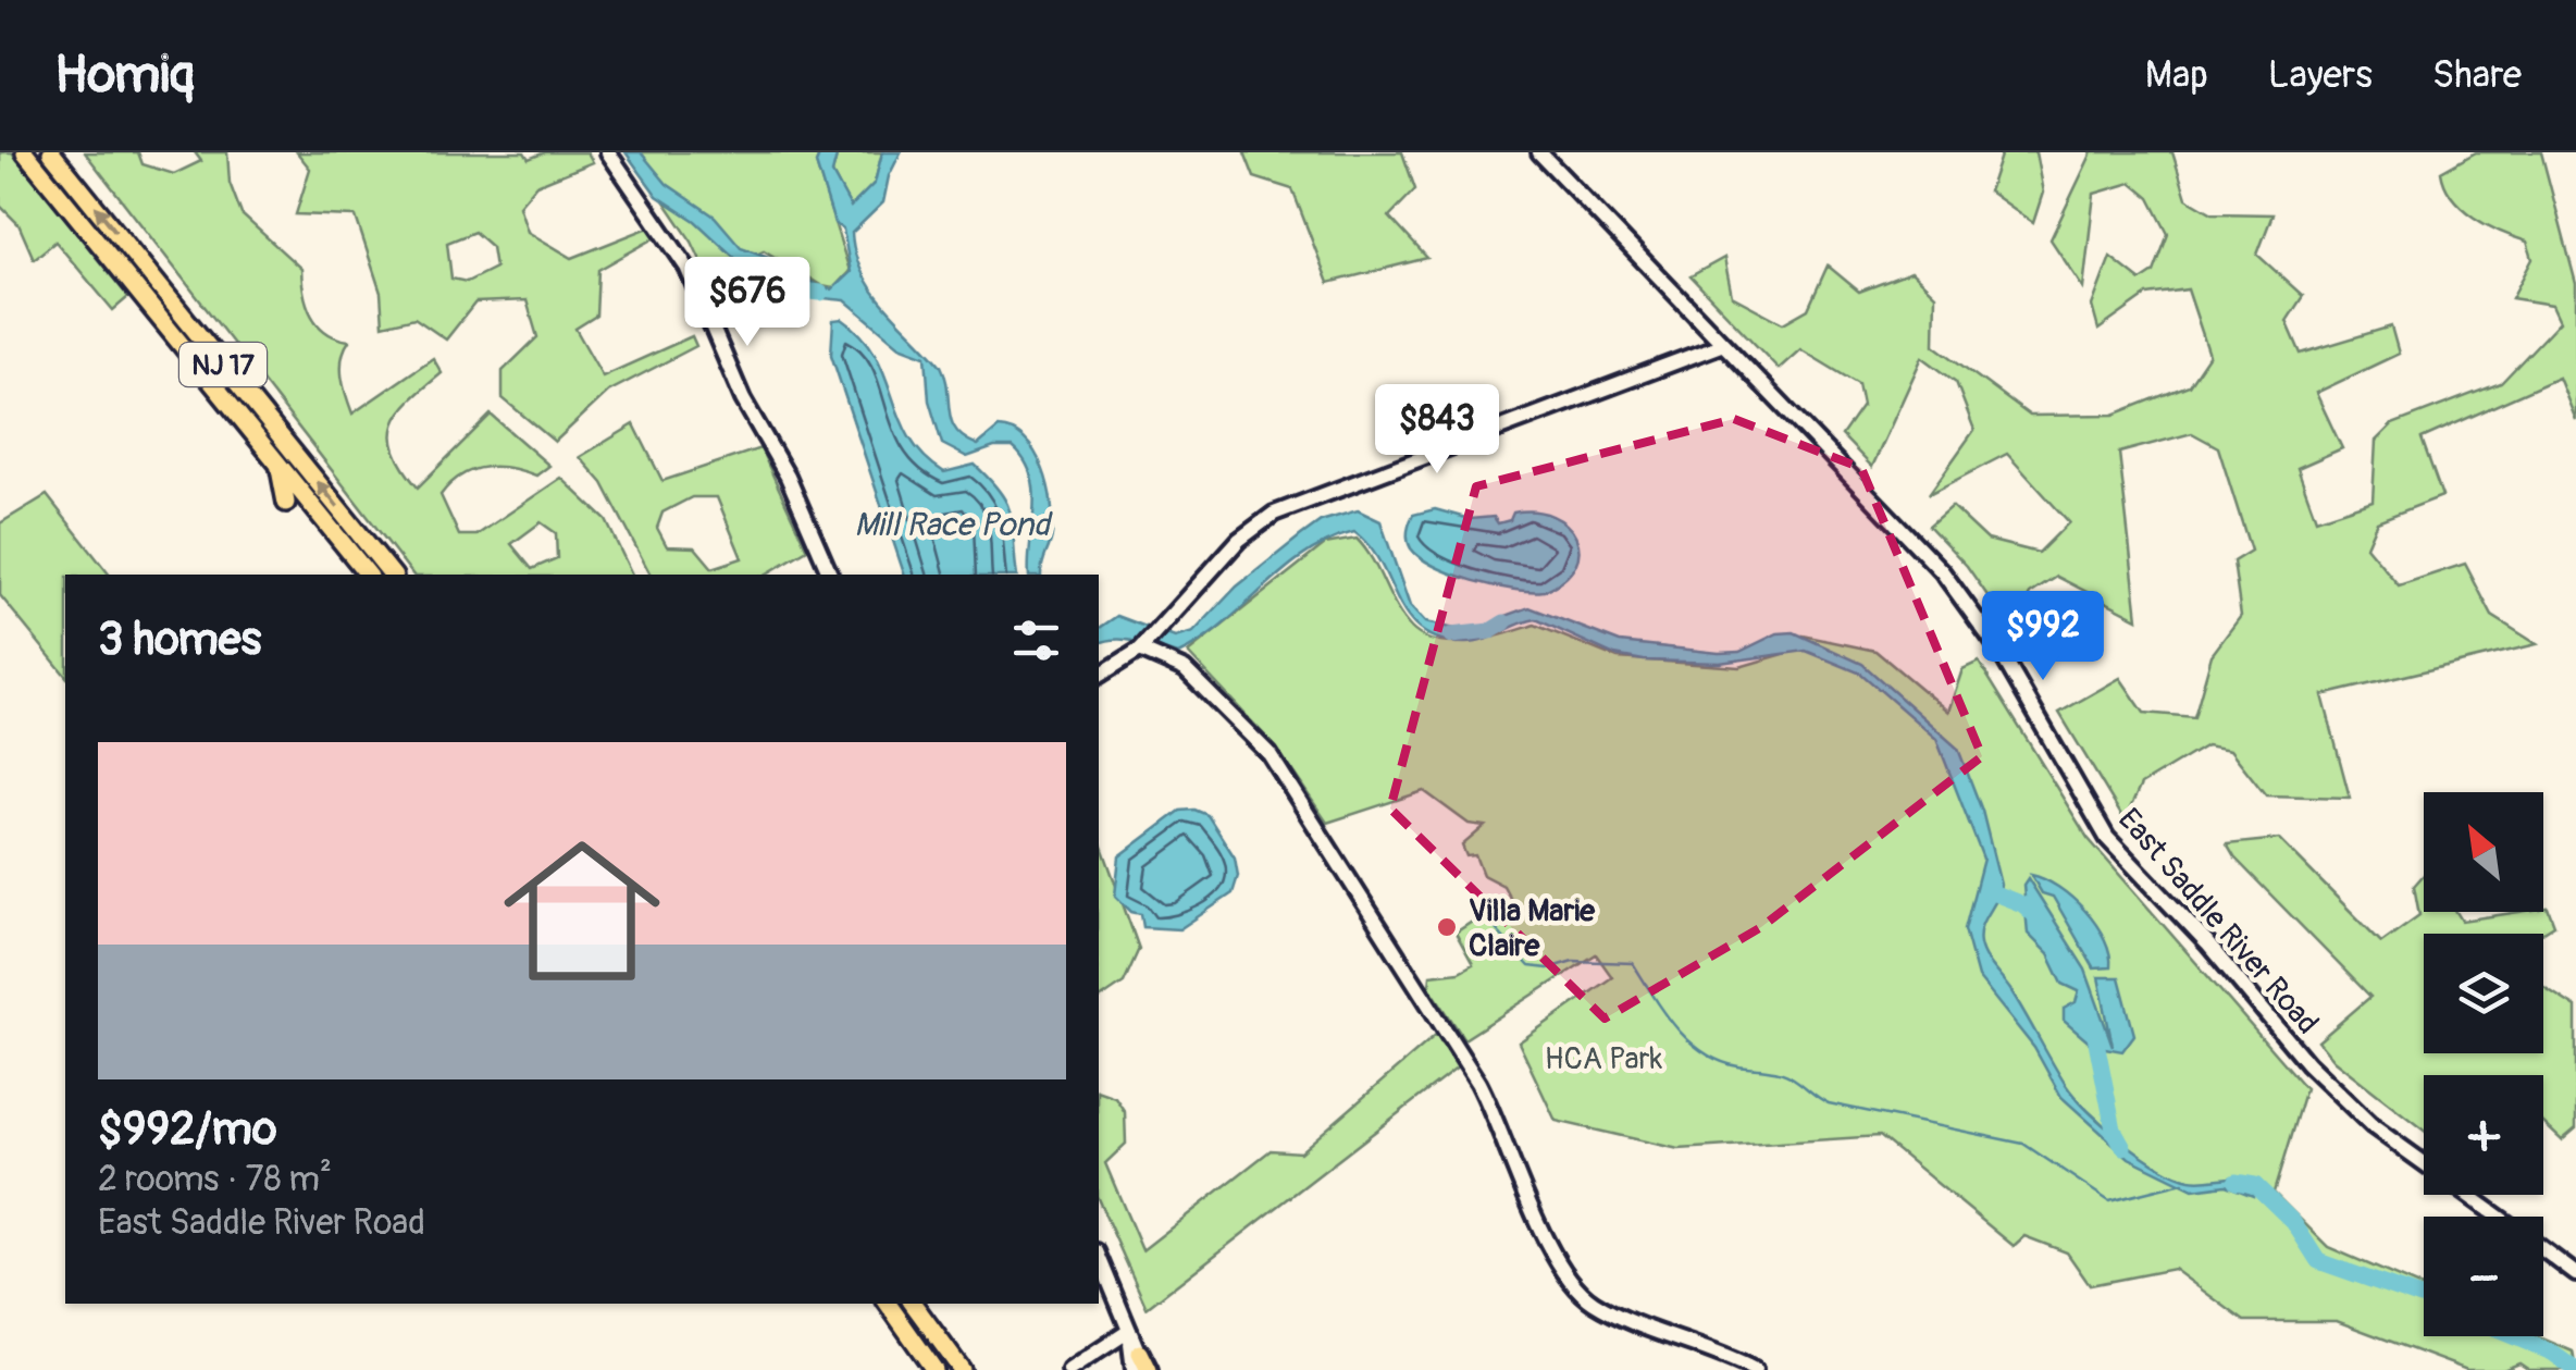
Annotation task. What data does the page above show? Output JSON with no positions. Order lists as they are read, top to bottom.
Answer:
{
  "streets": {
    "highway": ["NJ 17"],
    "street": ["East Saddle River Road"]
  },
  "water": ["Mill Race Pond"],
  "parks": ["HCA Park"],
  "places": ["Villa Marie Claire"],
  "north": "top left",
  "page": {
    "header": "Homiq",
    "nav": ["Map", "Layers", "Share"],
    "price": ["$676", "$843", "$992"],
    "heading": "3 homes",
    "list": [
      {
        "name": "$992/mo",
        "note": "2 rooms · 78 m² · East Saddle River Road"
      }
    ],
    "map_buttons": ["+", "−"]
  }
}
